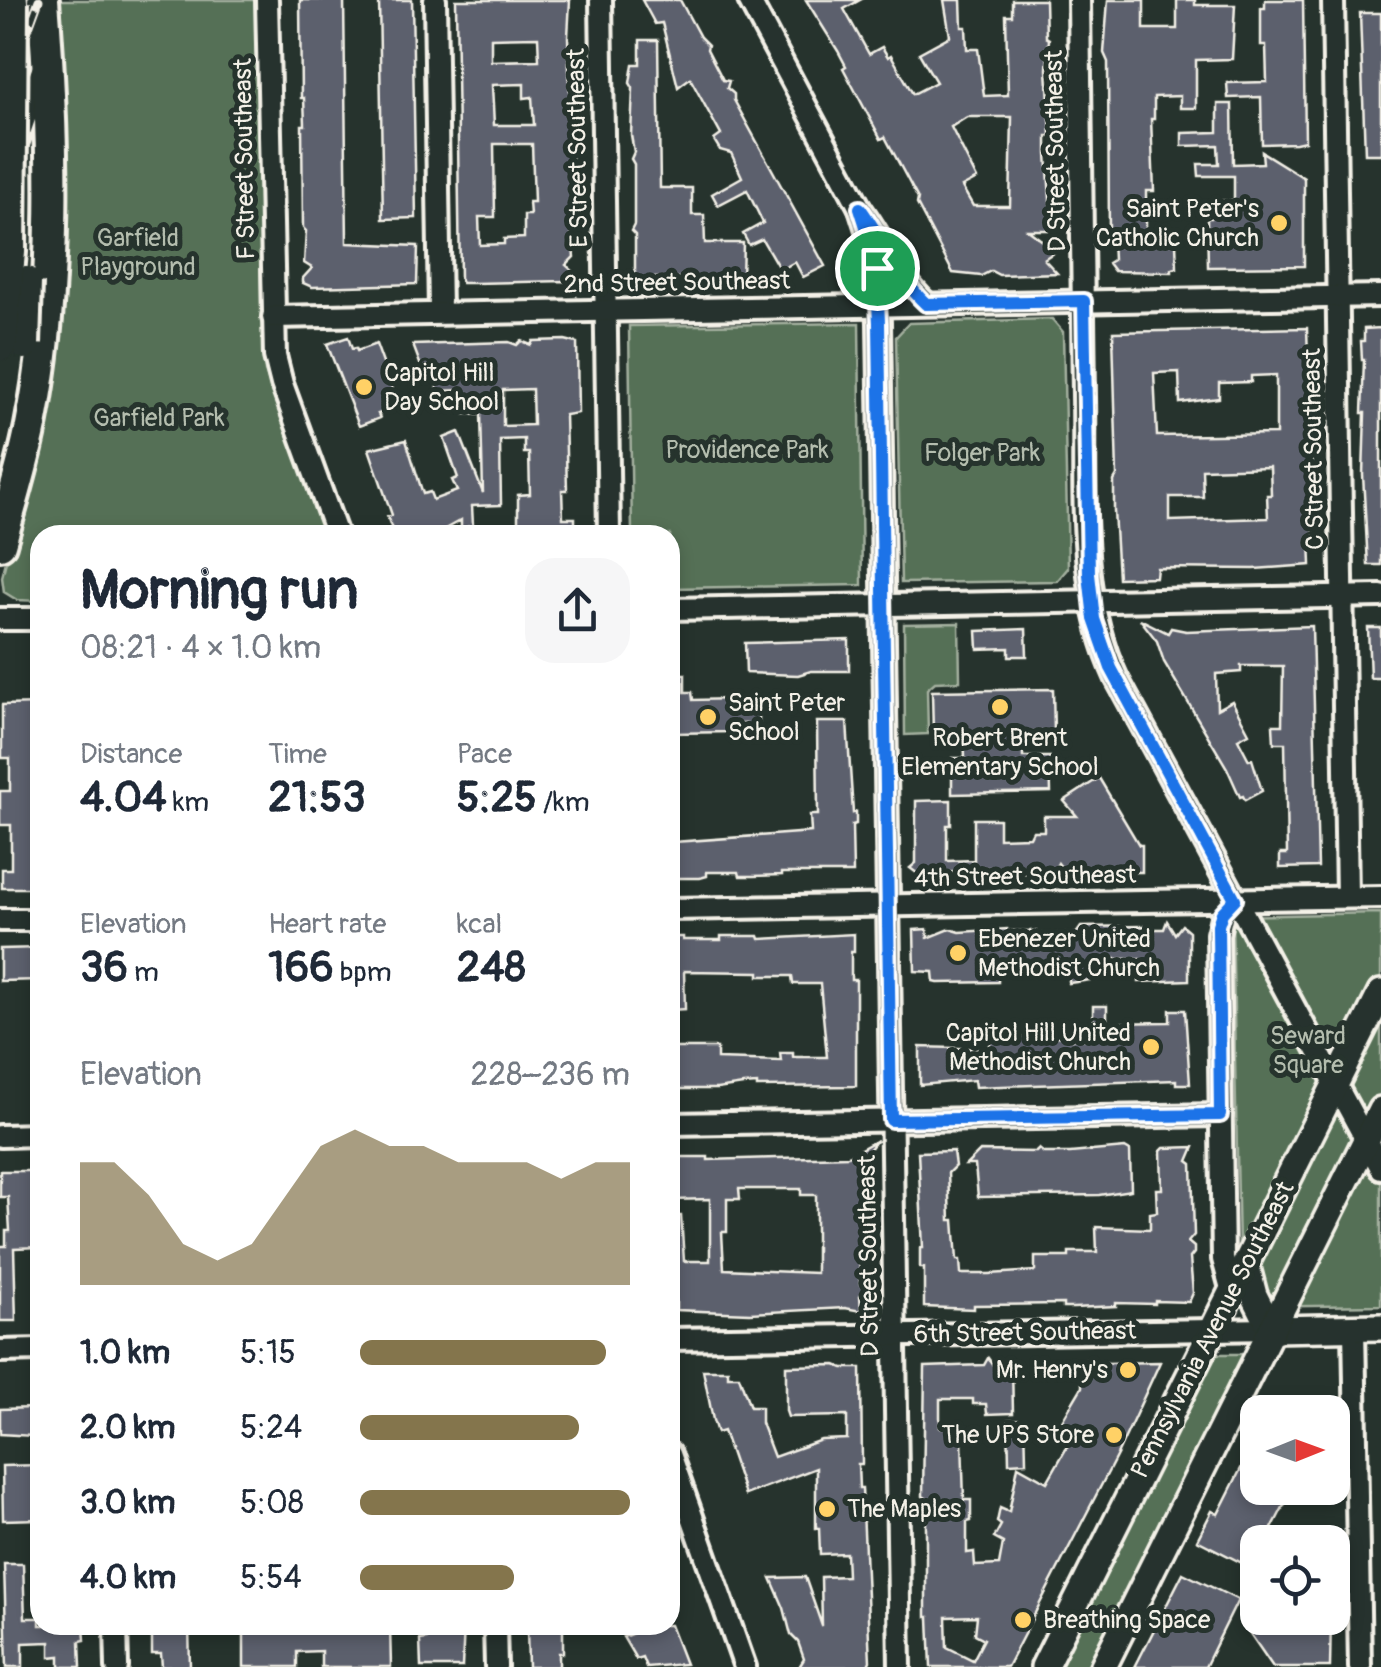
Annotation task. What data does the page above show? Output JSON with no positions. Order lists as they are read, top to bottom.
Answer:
{
  "streets": {
    "main road": ["Pennsylvania Avenue Southeast", "6th Street Southeast"],
    "street": [
      "E Street Southeast",
      "D Street Southeast",
      "F Street Southeast",
      "2nd Street Southeast",
      "C Street Southeast",
      "4th Street Southeast"
    ]
  },
  "crossings": [
    ["E Street Southeast", "2nd Street Southeast"],
    ["D Street Southeast", "2nd Street Southeast"],
    ["D Street Southeast", "4th Street Southeast"],
    ["D Street Southeast", "Pennsylvania Avenue Southeast"],
    ["D Street Southeast", "6th Street Southeast"],
    ["F Street Southeast", "2nd Street Southeast"],
    ["2nd Street Southeast", "C Street Southeast"],
    ["C Street Southeast", "4th Street Southeast"],
    ["Pennsylvania Avenue Southeast", "6th Street Southeast"]
  ],
  "parks": [
    "Garfield Playground",
    "Garfield Park",
    "Providence Park",
    "Folger Park",
    "Seward Square"
  ],
  "places": [
    "Saint Peter's Catholic Church",
    "Capitol Hill Day School",
    "Robert Brent Elementary School",
    "Saint Peter School",
    "Ebenezer United Methodist Church",
    "Capitol Hill United Methodist Church",
    "Mr. Henry's",
    "The UPS Store",
    "The Maples",
    "Breathing Space"
  ],
  "north": "right",
  "page": {
    "heading": ["Morning run", "08:21 · 4 × 1.0 km"],
    "stats": [
      ["Distance", "4.04 km"],
      ["Time", "21:53"],
      ["Pace", "5:25 /km"],
      ["Elevation", "36 m"],
      ["Heart rate", "166 bpm"],
      ["kcal", "248"]
    ],
    "chart": ["Elevation", "228–236 m"],
    "list": [
      {
        "name": "1.0 km",
        "note": "5:15"
      },
      {
        "name": "2.0 km",
        "note": "5:24"
      },
      {
        "name": "3.0 km",
        "note": "5:08"
      },
      {
        "name": "4.0 km",
        "note": "5:54"
      }
    ]
  }
}
